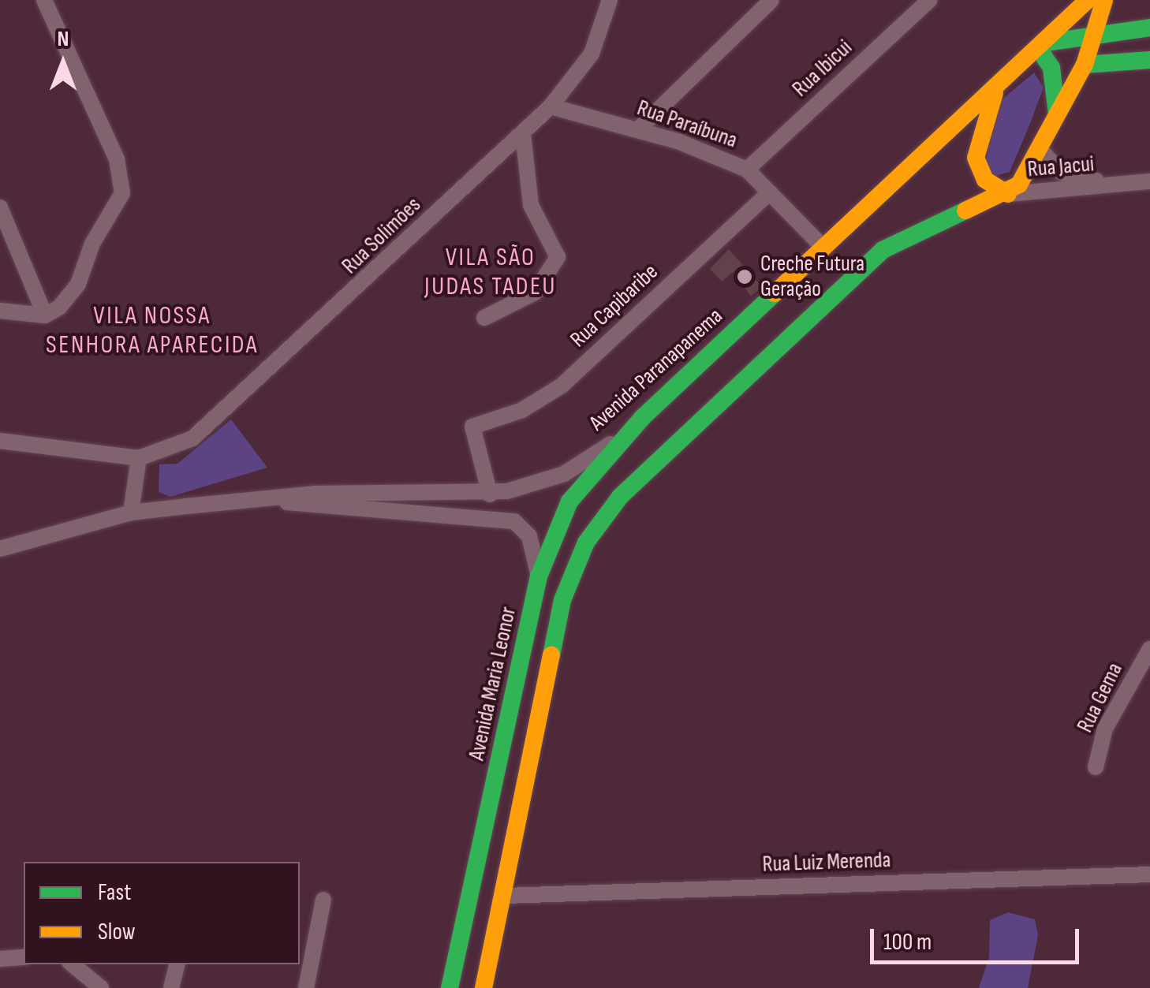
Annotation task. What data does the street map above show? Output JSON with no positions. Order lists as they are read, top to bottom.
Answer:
{
  "streets": {
    "street": [
      "Rua Ibicui",
      "Rua Paraíbuna",
      "Rua Jacui",
      "Rua Solimões",
      "Rua Capibaribe",
      "Avenida Paranapanema",
      "Avenida Maria Leonor",
      "Rua Gema",
      "Rua Luiz Merenda"
    ]
  },
  "crossings": [
    ["Rua Ibicui", "Rua Paraíbuna"],
    ["Rua Paraíbuna", "Rua Solimões"],
    ["Rua Paraíbuna", "Rua Capibaribe"],
    ["Rua Paraíbuna", "Avenida Paranapanema"],
    ["Rua Capibaribe", "Avenida Paranapanema"],
    ["Avenida Paranapanema", "Avenida Maria Leonor"]
  ],
  "districts": ["VILA SÃO JUDAS TADEU", "VILA NOSSA SENHORA APARECIDA"],
  "places": ["Creche Futura Geração"],
  "legend": ["Fast", "Slow"],
  "scale_bar": "100 m",
  "north": "top"
}
